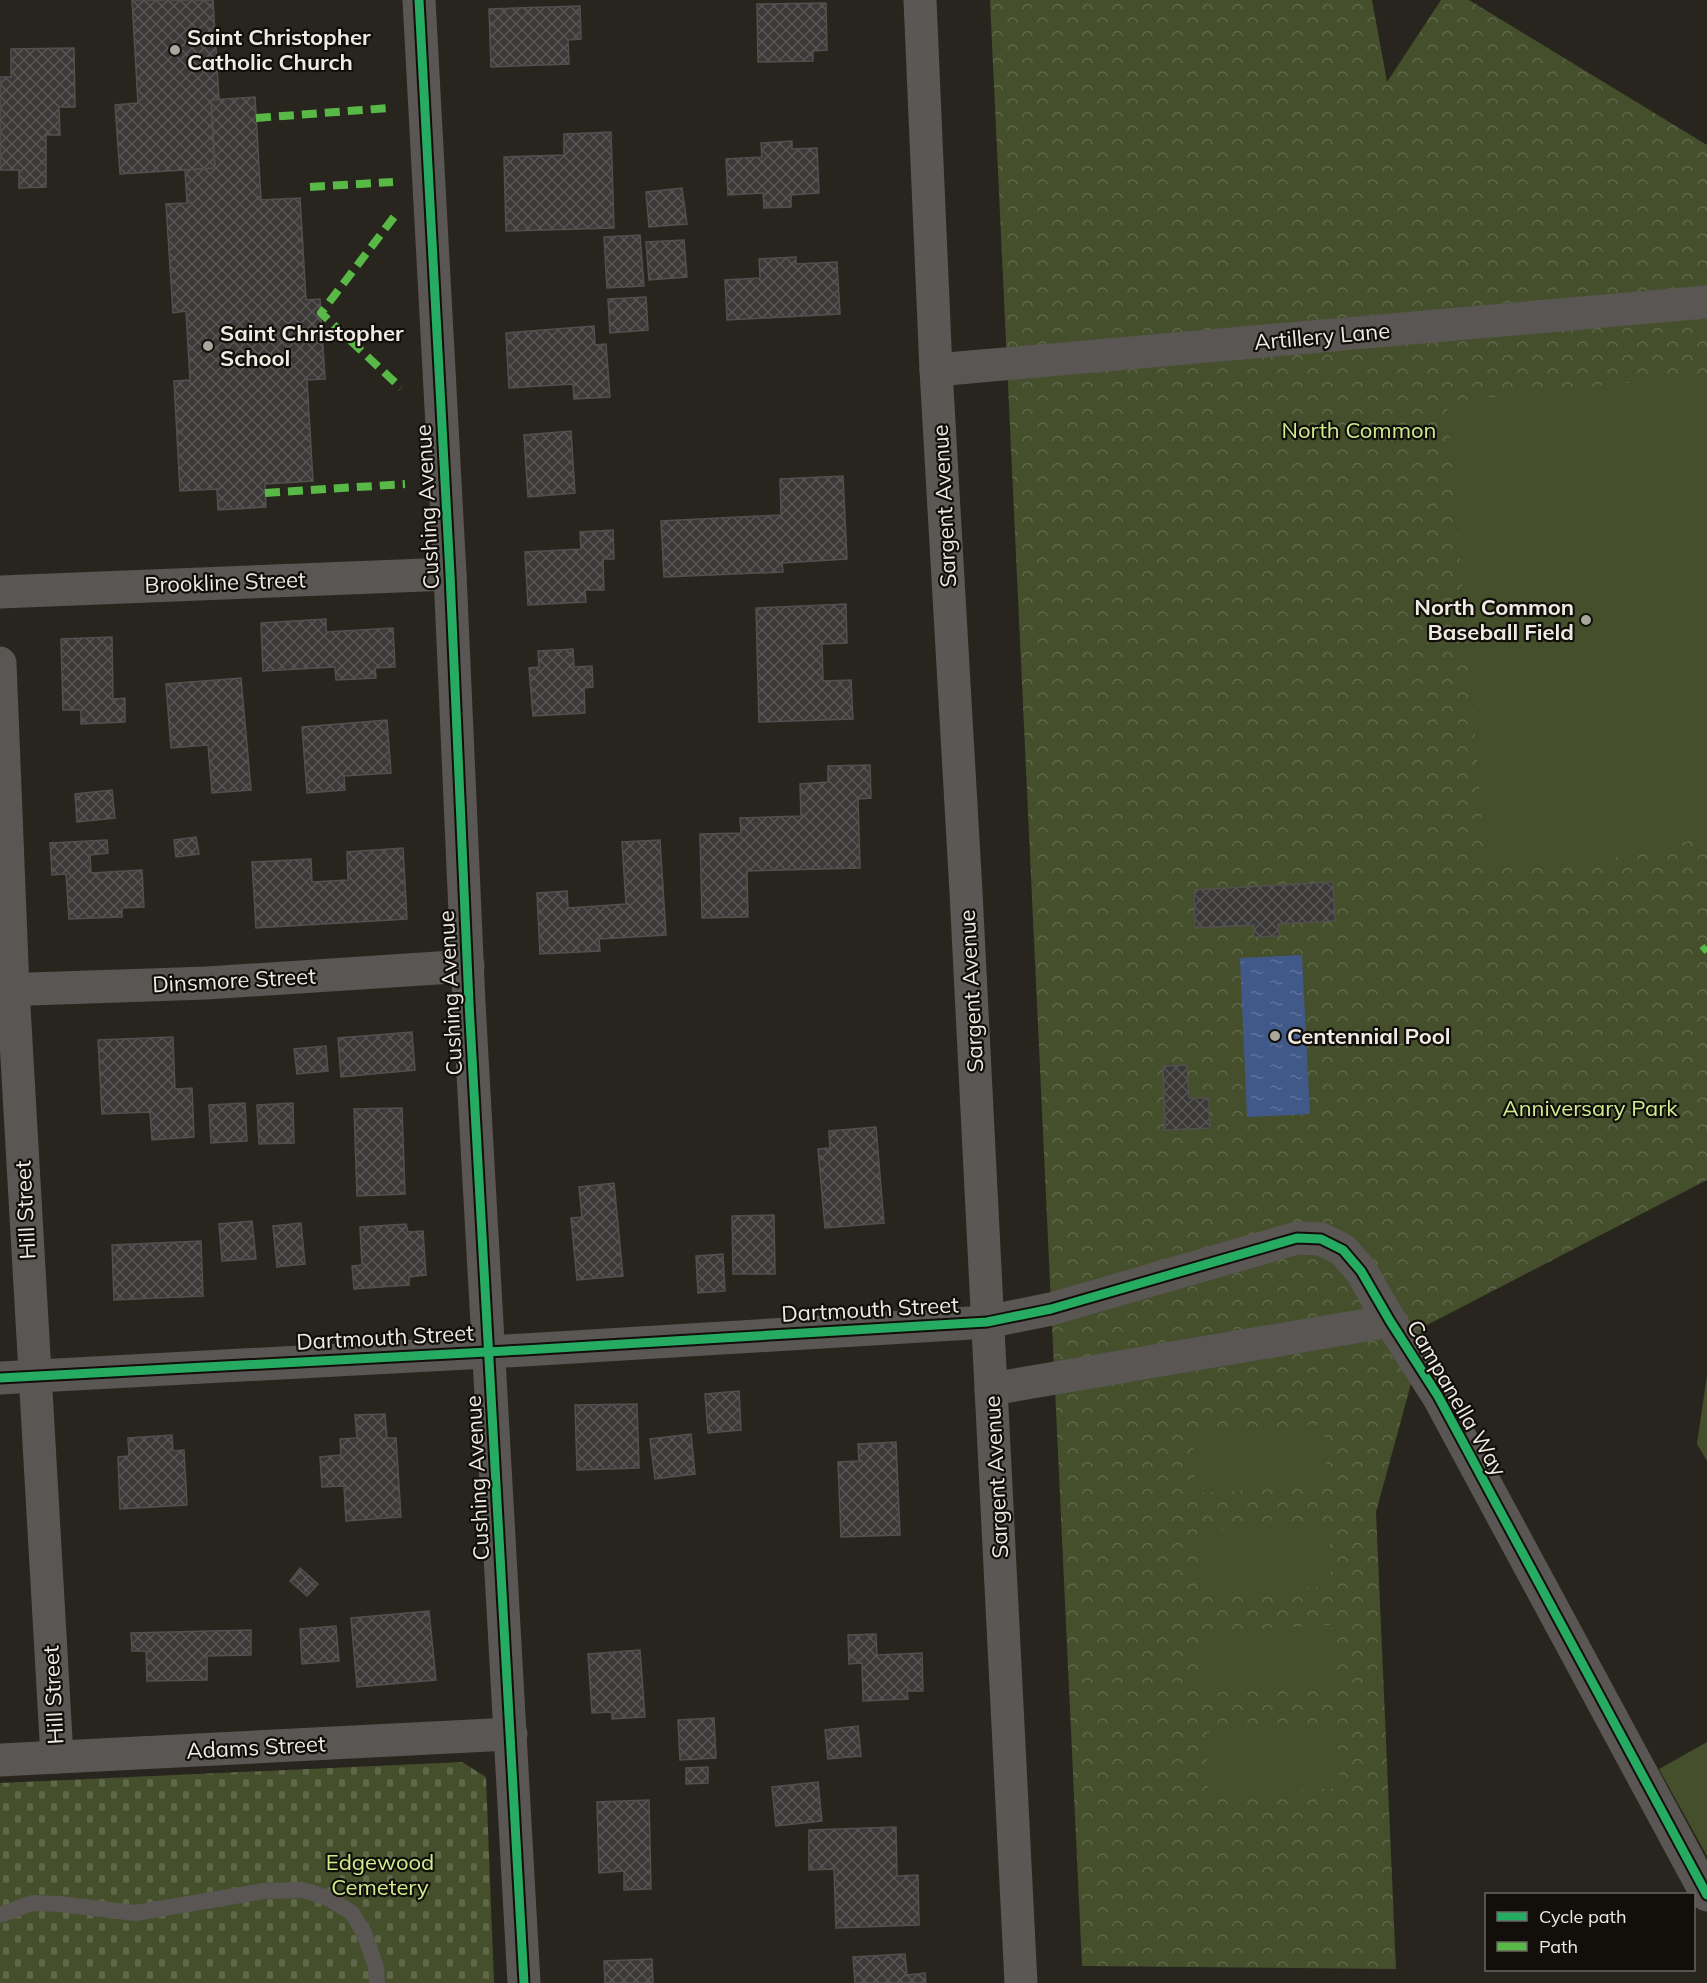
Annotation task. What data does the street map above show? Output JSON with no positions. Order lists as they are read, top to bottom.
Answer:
{
  "streets": {
    "street": [
      "Artillery Lane",
      "Sargent Avenue",
      "Cushing Avenue",
      "Brookline Street",
      "Dinsmore Street",
      "Hill Street",
      "Dartmouth Street",
      "Campanella Way",
      "Adams Street"
    ]
  },
  "crossings": [
    ["Artillery Lane", "Sargent Avenue"],
    ["Sargent Avenue", "Dartmouth Street"],
    ["Sargent Avenue", "Campanella Way"],
    ["Cushing Avenue", "Brookline Street"],
    ["Cushing Avenue", "Dinsmore Street"],
    ["Cushing Avenue", "Dartmouth Street"],
    ["Cushing Avenue", "Adams Street"],
    ["Dinsmore Street", "Hill Street"],
    ["Hill Street", "Dartmouth Street"],
    ["Hill Street", "Adams Street"],
    ["Dartmouth Street", "Campanella Way"]
  ],
  "parks": ["North Common", "Anniversary Park", "Edgewood Cemetery"],
  "places": [
    "Saint Christopher Catholic Church",
    "Saint Christopher School",
    "North Common Baseball Field",
    "Centennial Pool"
  ],
  "legend": ["Cycle path", "Path"]
}
